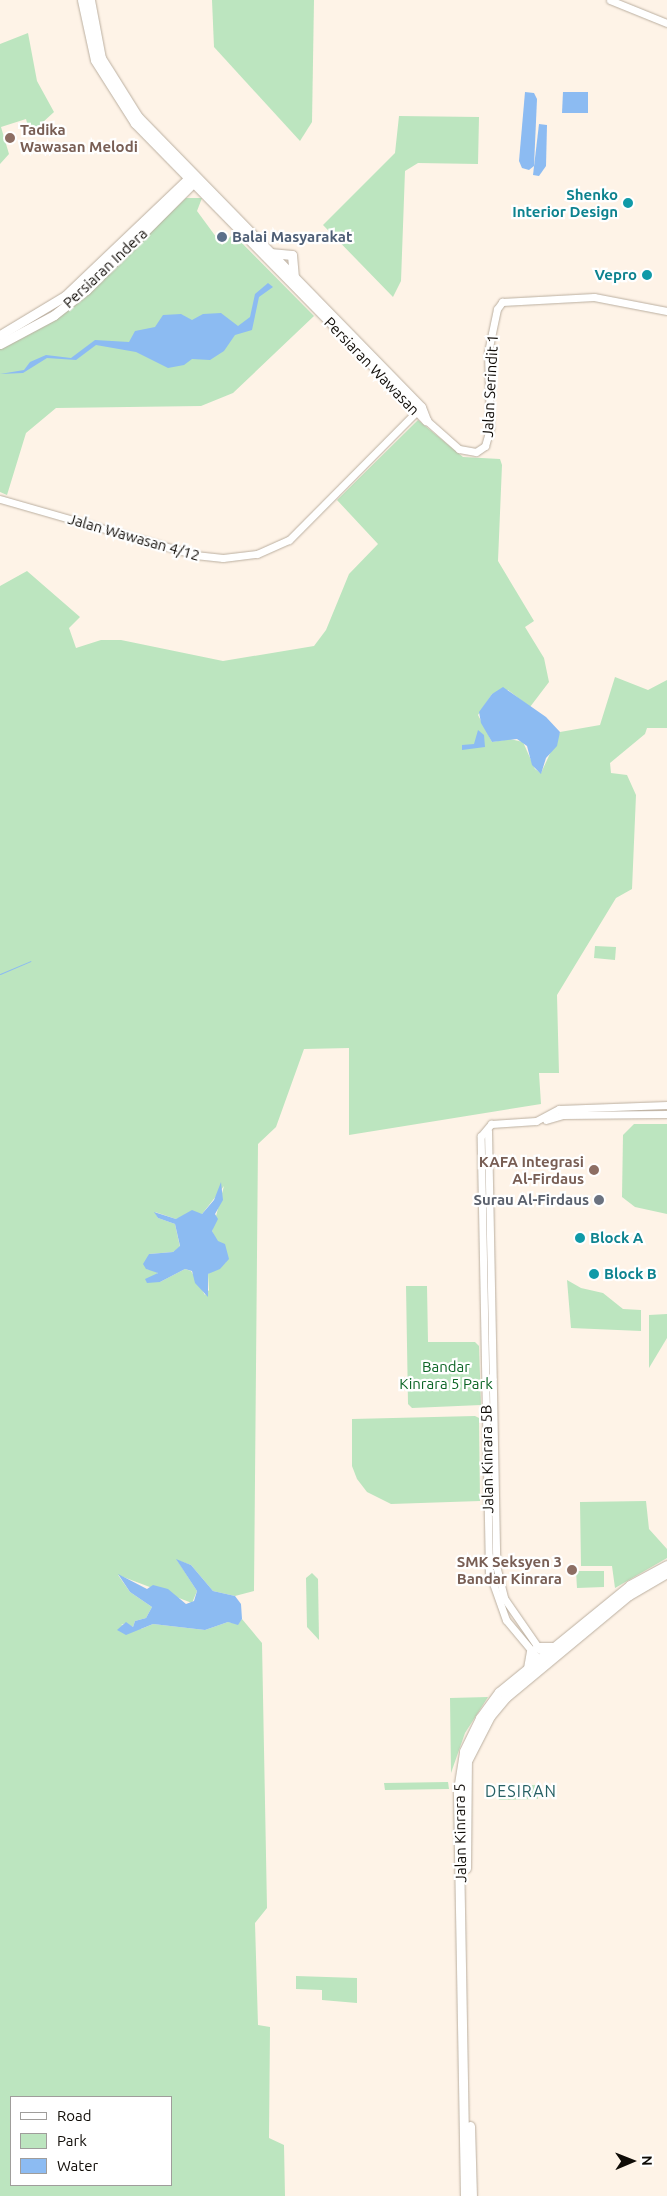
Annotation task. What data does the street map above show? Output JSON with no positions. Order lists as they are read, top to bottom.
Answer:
{
  "streets": {
    "main road": ["Persiaran Indera", "Persiaran Wawasan", "Jalan Kinrara 5"],
    "street": ["Jalan Serindit 1", "Jalan Wawasan 4/12", "Jalan Kinrara 5B"]
  },
  "crossings": [
    ["Persiaran Indera", "Persiaran Wawasan"],
    ["Persiaran Wawasan", "Jalan Serindit 1"],
    ["Persiaran Wawasan", "Jalan Wawasan 4/12"],
    ["Jalan Kinrara 5B", "Jalan Kinrara 5"]
  ],
  "districts": ["DESIRAN"],
  "parks": ["Bandar Kinrara 5 Park"],
  "places": [
    "Tadika Wawasan Melodi",
    "Shenko Interior Design",
    "Balai Masyarakat",
    "Vepro",
    "KAFA Integrasi Al-Firdaus",
    "Surau Al-Firdaus",
    "Block A",
    "Block B",
    "SMK Seksyen 3 Bandar Kinrara"
  ],
  "legend": ["Road", "Park", "Water"],
  "north": "right"
}
